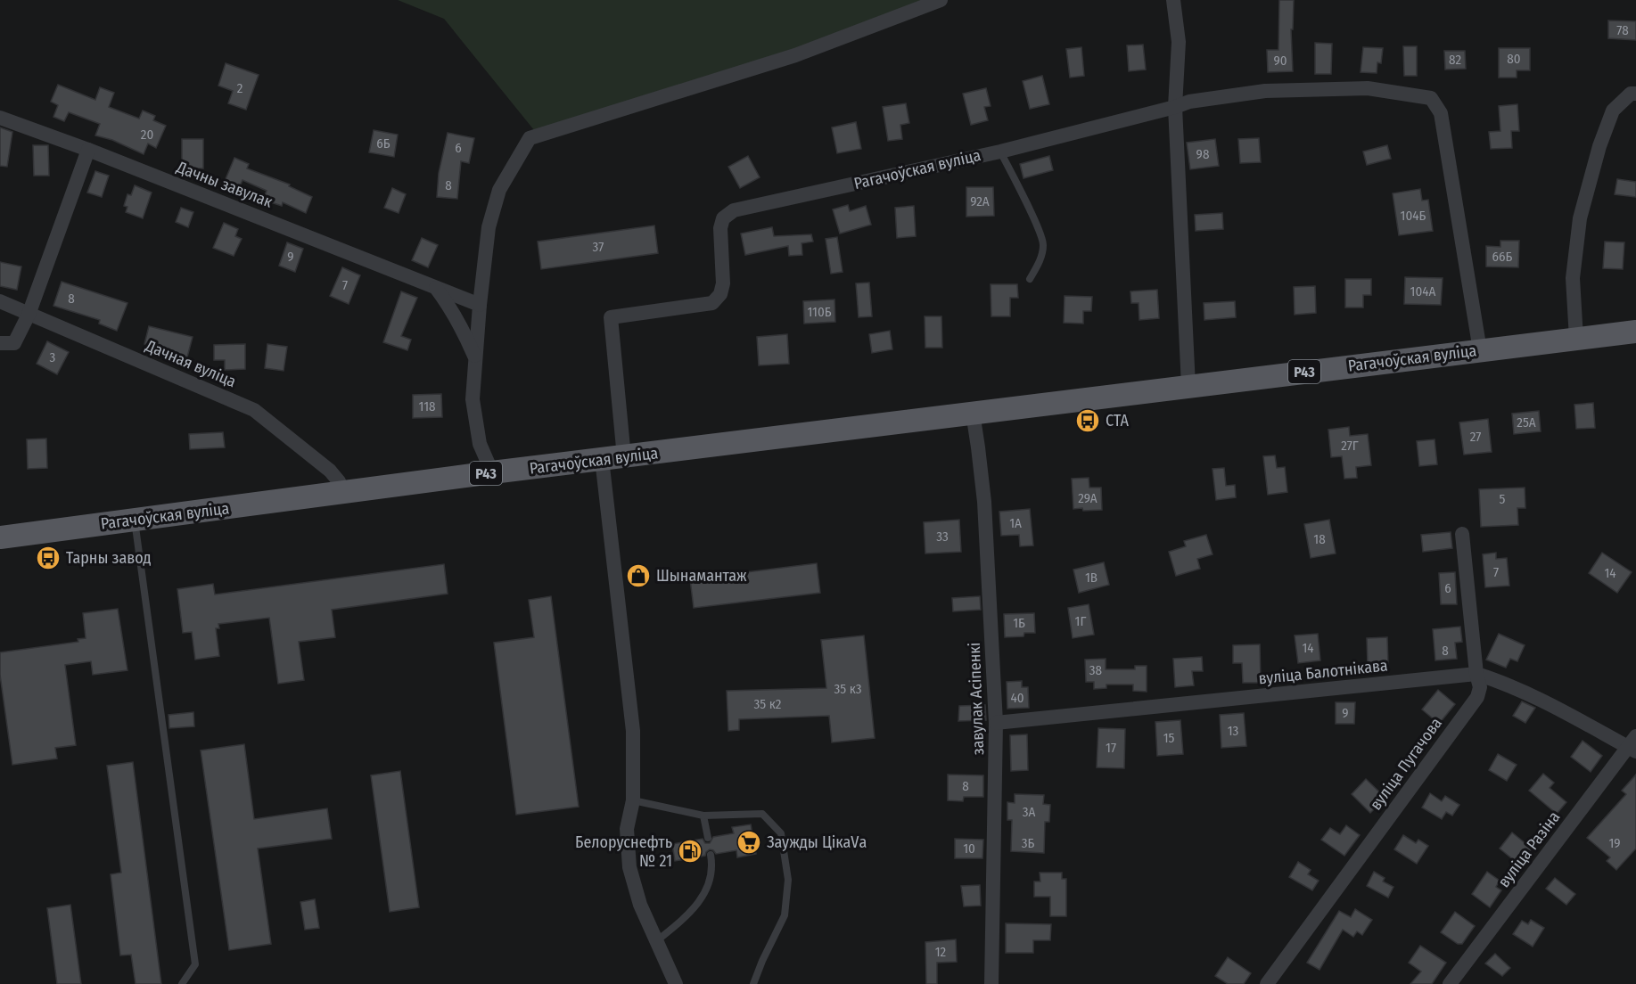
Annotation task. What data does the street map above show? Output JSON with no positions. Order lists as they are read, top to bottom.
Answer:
{
  "streets": {
    "main road": ["Рагачоўская вуліца", "Р43"],
    "street": [
      "Дачны завулак",
      "Дачная вуліца",
      "вуліца Балотнікава",
      "завулак Асіпенкі",
      "вуліца Пугачова",
      "вуліца Разіна"
    ]
  },
  "crossings": [
    ["Рагачоўская вуліца", "Дачная вуліца"],
    ["Рагачоўская вуліца", "завулак Асіпенкі"],
    ["вуліца Балотнікава", "завулак Асіпенкі"],
    ["вуліца Балотнікава", "вуліца Пугачова"],
    ["вуліца Балотнікава", "вуліца Разіна"]
  ],
  "places": {
    "bus stop": ["СТА", "Тарны завод"],
    "shop": ["Шынамантаж"],
    "supermarket": ["Заужды ЦікаVа"],
    "fuel station": ["Белоруснефть № 21"]
  },
  "house_numbers": [
    "78",
    "80",
    "82",
    "90",
    "2",
    "20",
    "6Б",
    "6",
    "98",
    "8",
    "92А",
    "104Б",
    "37",
    "9",
    "66Б",
    "7",
    "104А",
    "8",
    "110Б",
    "3",
    "118",
    "25А",
    "27",
    "27Г",
    "29А",
    "5",
    "1А",
    "33",
    "18",
    "7",
    "14",
    "1В",
    "6",
    "1Г",
    "1Б",
    "14",
    "8",
    "38",
    "35 к3",
    "40",
    "35 к2",
    "9",
    "13",
    "15",
    "17",
    "8",
    "3А",
    "3Б",
    "19",
    "10",
    "12"
  ]
}
